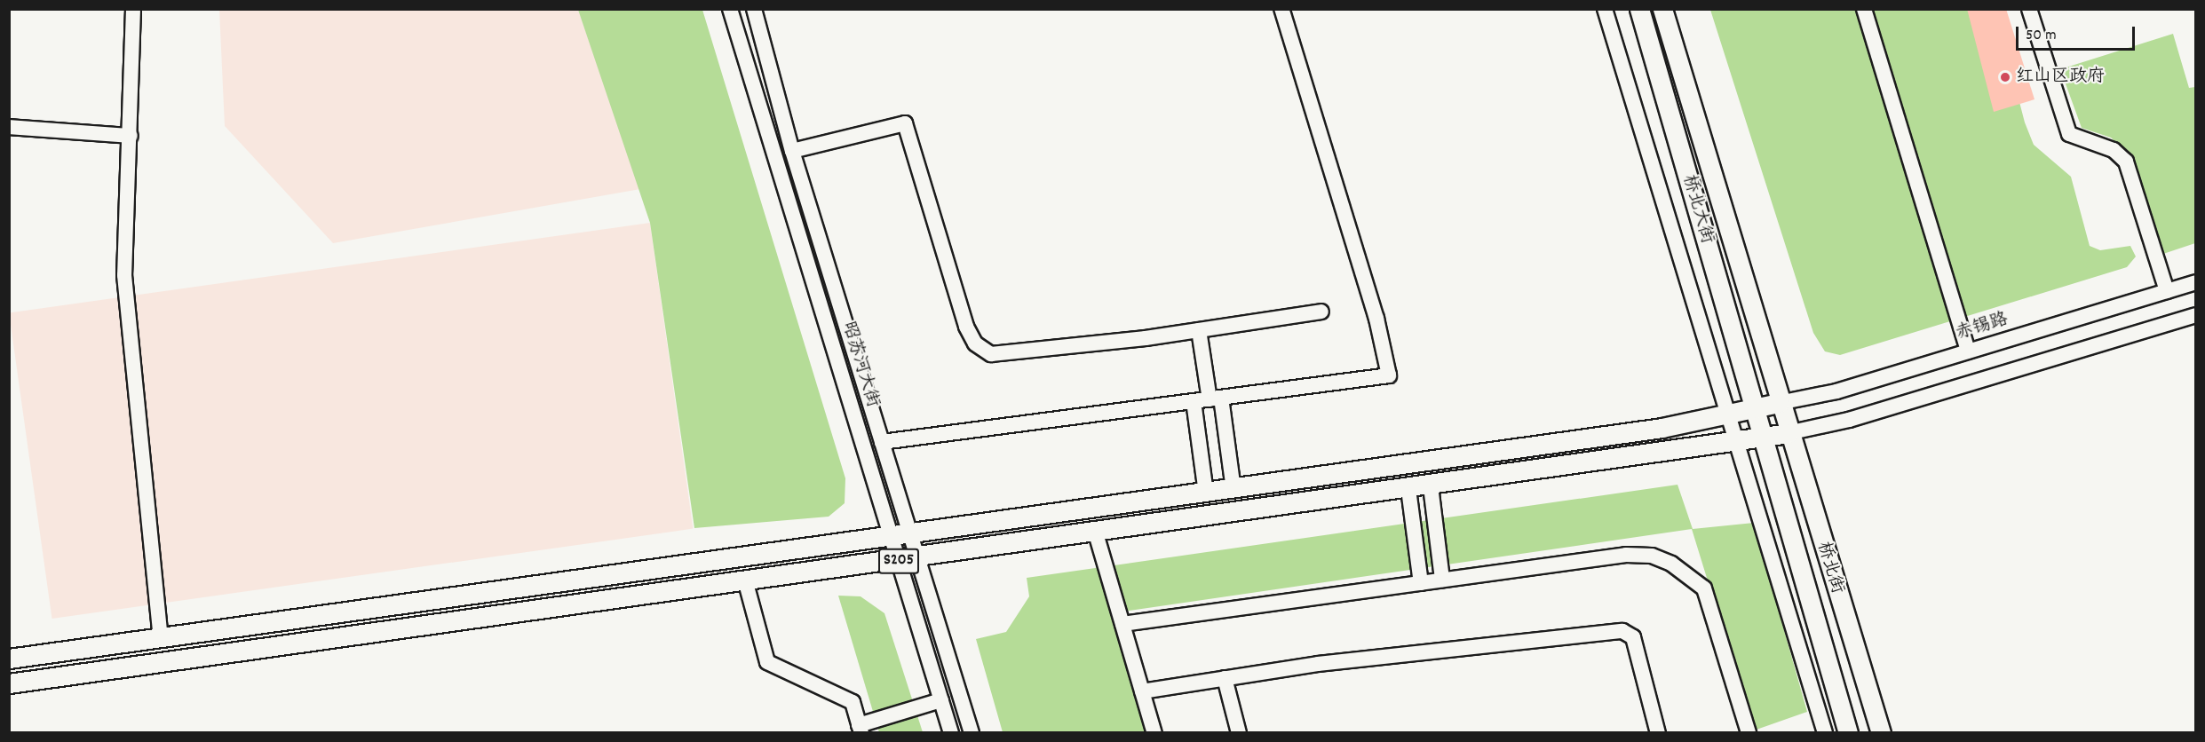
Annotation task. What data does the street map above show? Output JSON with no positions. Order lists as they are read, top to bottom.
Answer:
{
  "streets": {
    "main road": ["桥北大街", "S205", "桥北街"],
    "street": ["赤锡路", "昭苏河大街"]
  },
  "crossings": [
    ["桥北大街", "赤锡路"],
    ["桥北大街", "S205"],
    ["桥北大街", "桥北街"],
    ["赤锡路", "S205"],
    ["赤锡路", "桥北街"],
    ["昭苏河大街", "S205"],
    ["S205", "桥北街"]
  ],
  "places": ["红山区政府"],
  "scale_bar": "50 m"
}
